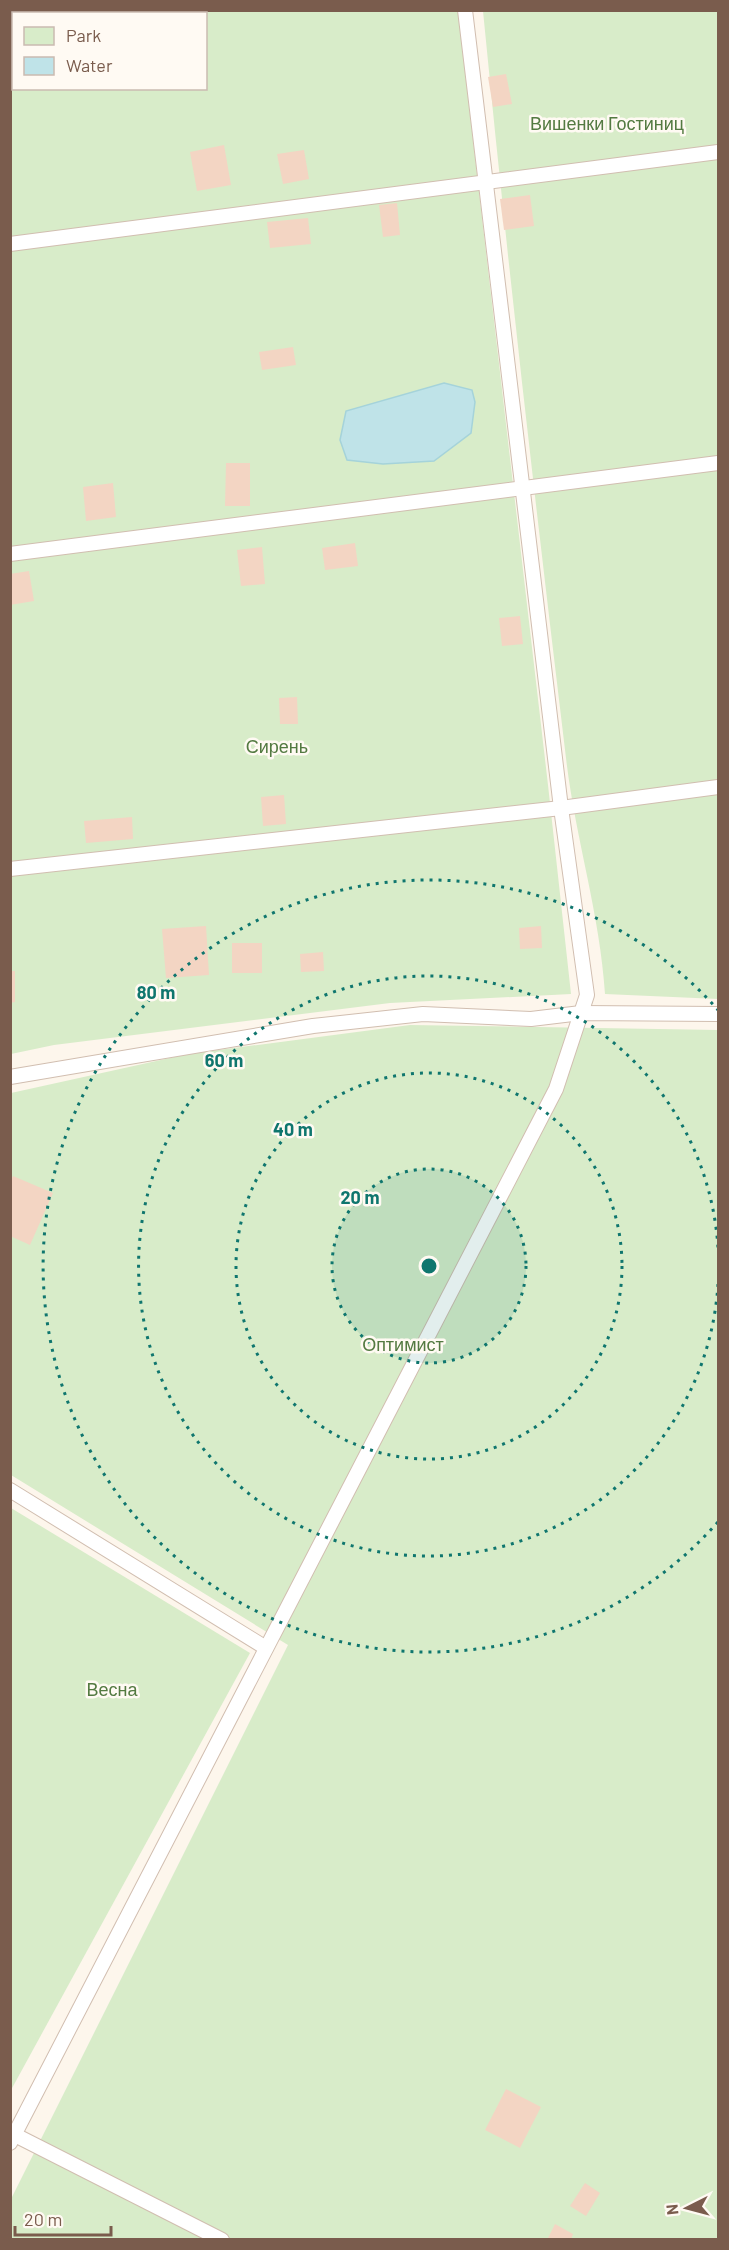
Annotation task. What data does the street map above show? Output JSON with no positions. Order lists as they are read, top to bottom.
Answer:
{
  "parks": [
    "Вишенки Гостиниц",
    "Сирень",
    "Оптимист",
    "Весна"
  ],
  "legend": ["Park", "Water"],
  "scale_bar": "20 m",
  "north": "left",
  "rings": [
    "80 m",
    "60 m",
    "40 m",
    "20 m"
  ]
}
